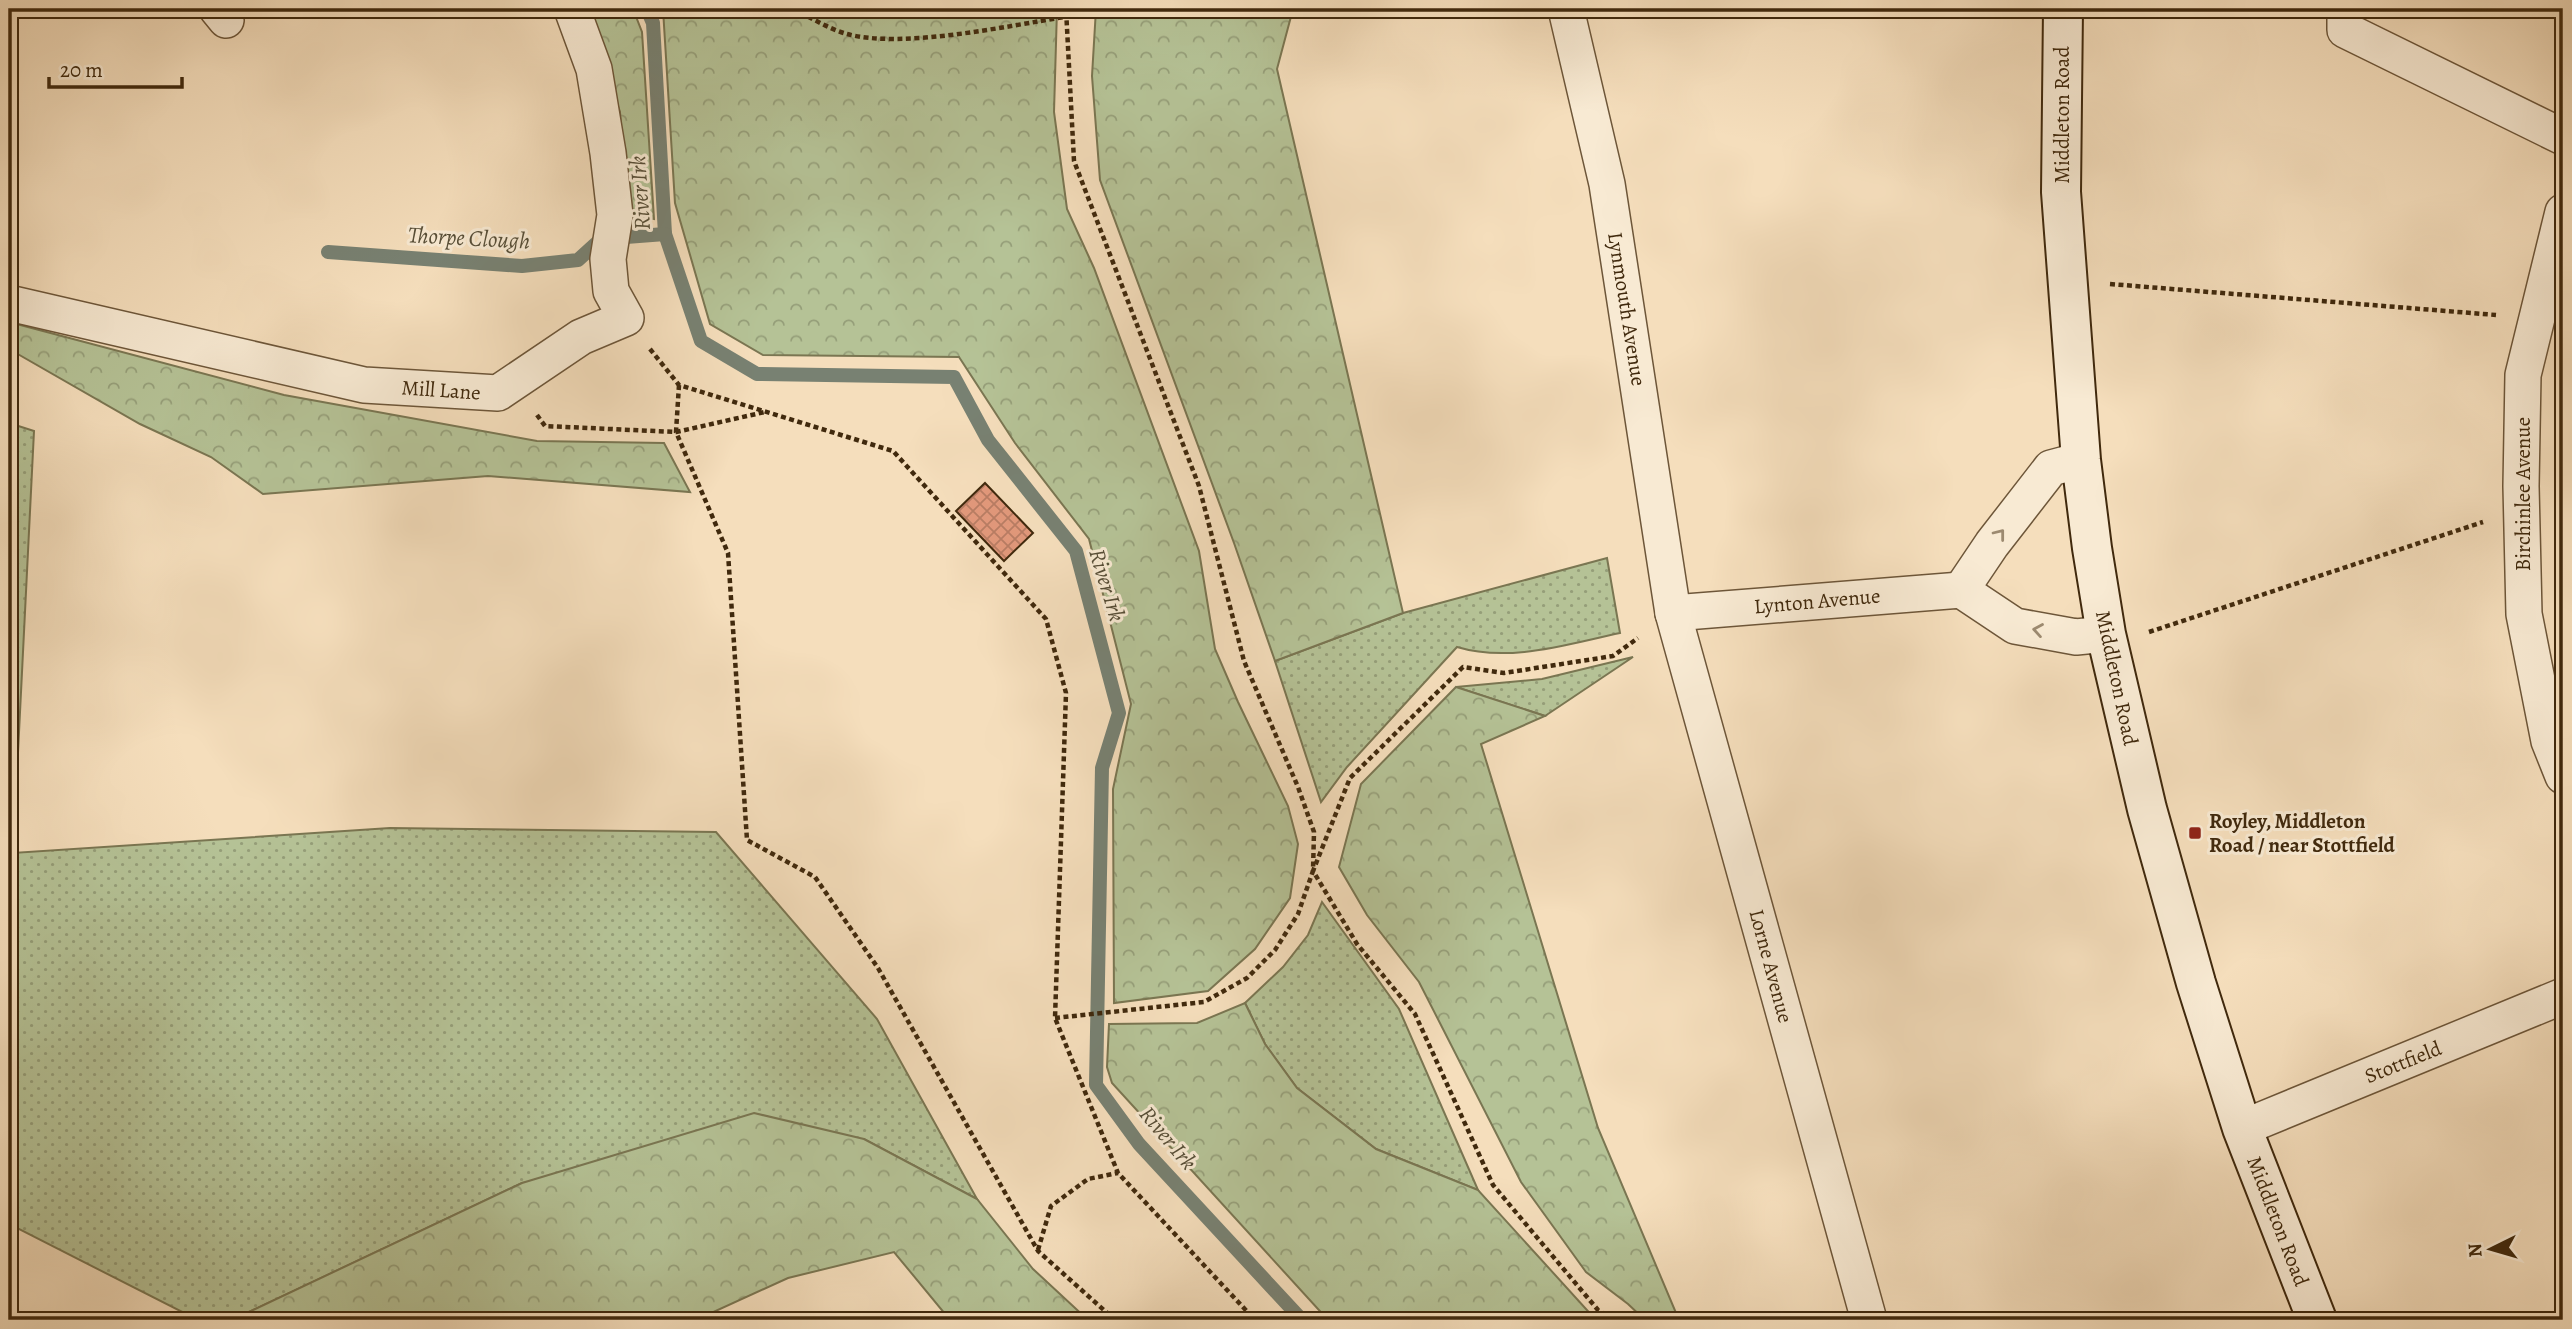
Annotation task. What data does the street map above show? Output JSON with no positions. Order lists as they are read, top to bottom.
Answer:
{
  "streets": {
    "main road": ["Middleton Road"],
    "street": [
      "Lynmouth Avenue",
      "Mill Lane",
      "Birchinlee Avenue",
      "Lynton Avenue",
      "Lorne Avenue",
      "Stottfield"
    ]
  },
  "crossings": [
    ["Middleton Road", "Stottfield"],
    ["Lynmouth Avenue", "Lynton Avenue"],
    ["Lynmouth Avenue", "Lorne Avenue"],
    ["Lynton Avenue", "Lorne Avenue"]
  ],
  "water": ["River Irk", "Thorpe Clough"],
  "places": {
    "transit": ["Royley, Middleton Road / near Stottfield"]
  },
  "scale_bar": "20 m",
  "north": "left"
}
